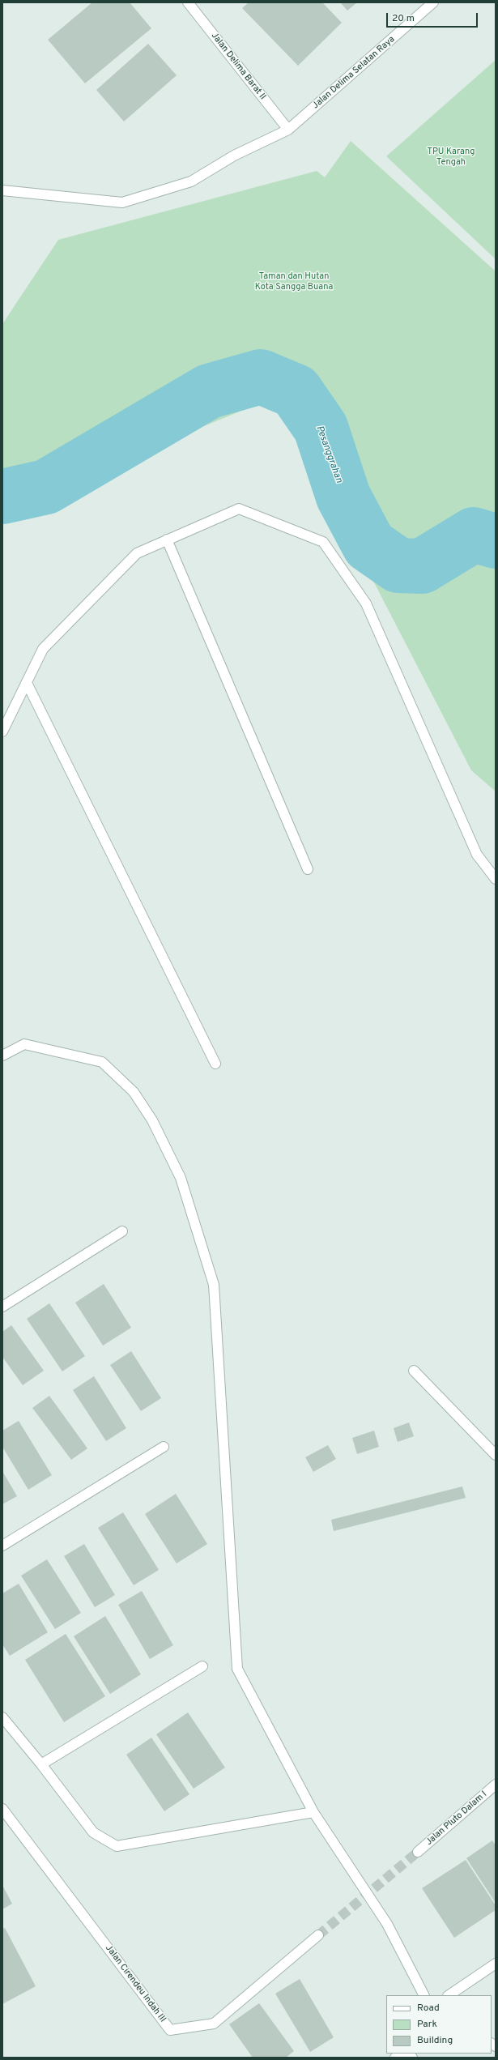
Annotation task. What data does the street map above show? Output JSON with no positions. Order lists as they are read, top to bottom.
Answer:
{
  "streets": {
    "street": [
      "Jalan Delima Barat II",
      "Jalan Delima Selatan Raya",
      "Jalan Pluto Dalam I",
      "Jalan Cirendeu Indah III"
    ]
  },
  "crossings": [
    ["Jalan Delima Barat II", "Jalan Delima Selatan Raya"]
  ],
  "water": ["Pesanggrahan"],
  "parks": ["TPU Karang Tengah", "Taman dan Hutan Kota Sangga Buana"],
  "legend": ["Road", "Park", "Building"],
  "scale_bar": "20 m"
}
